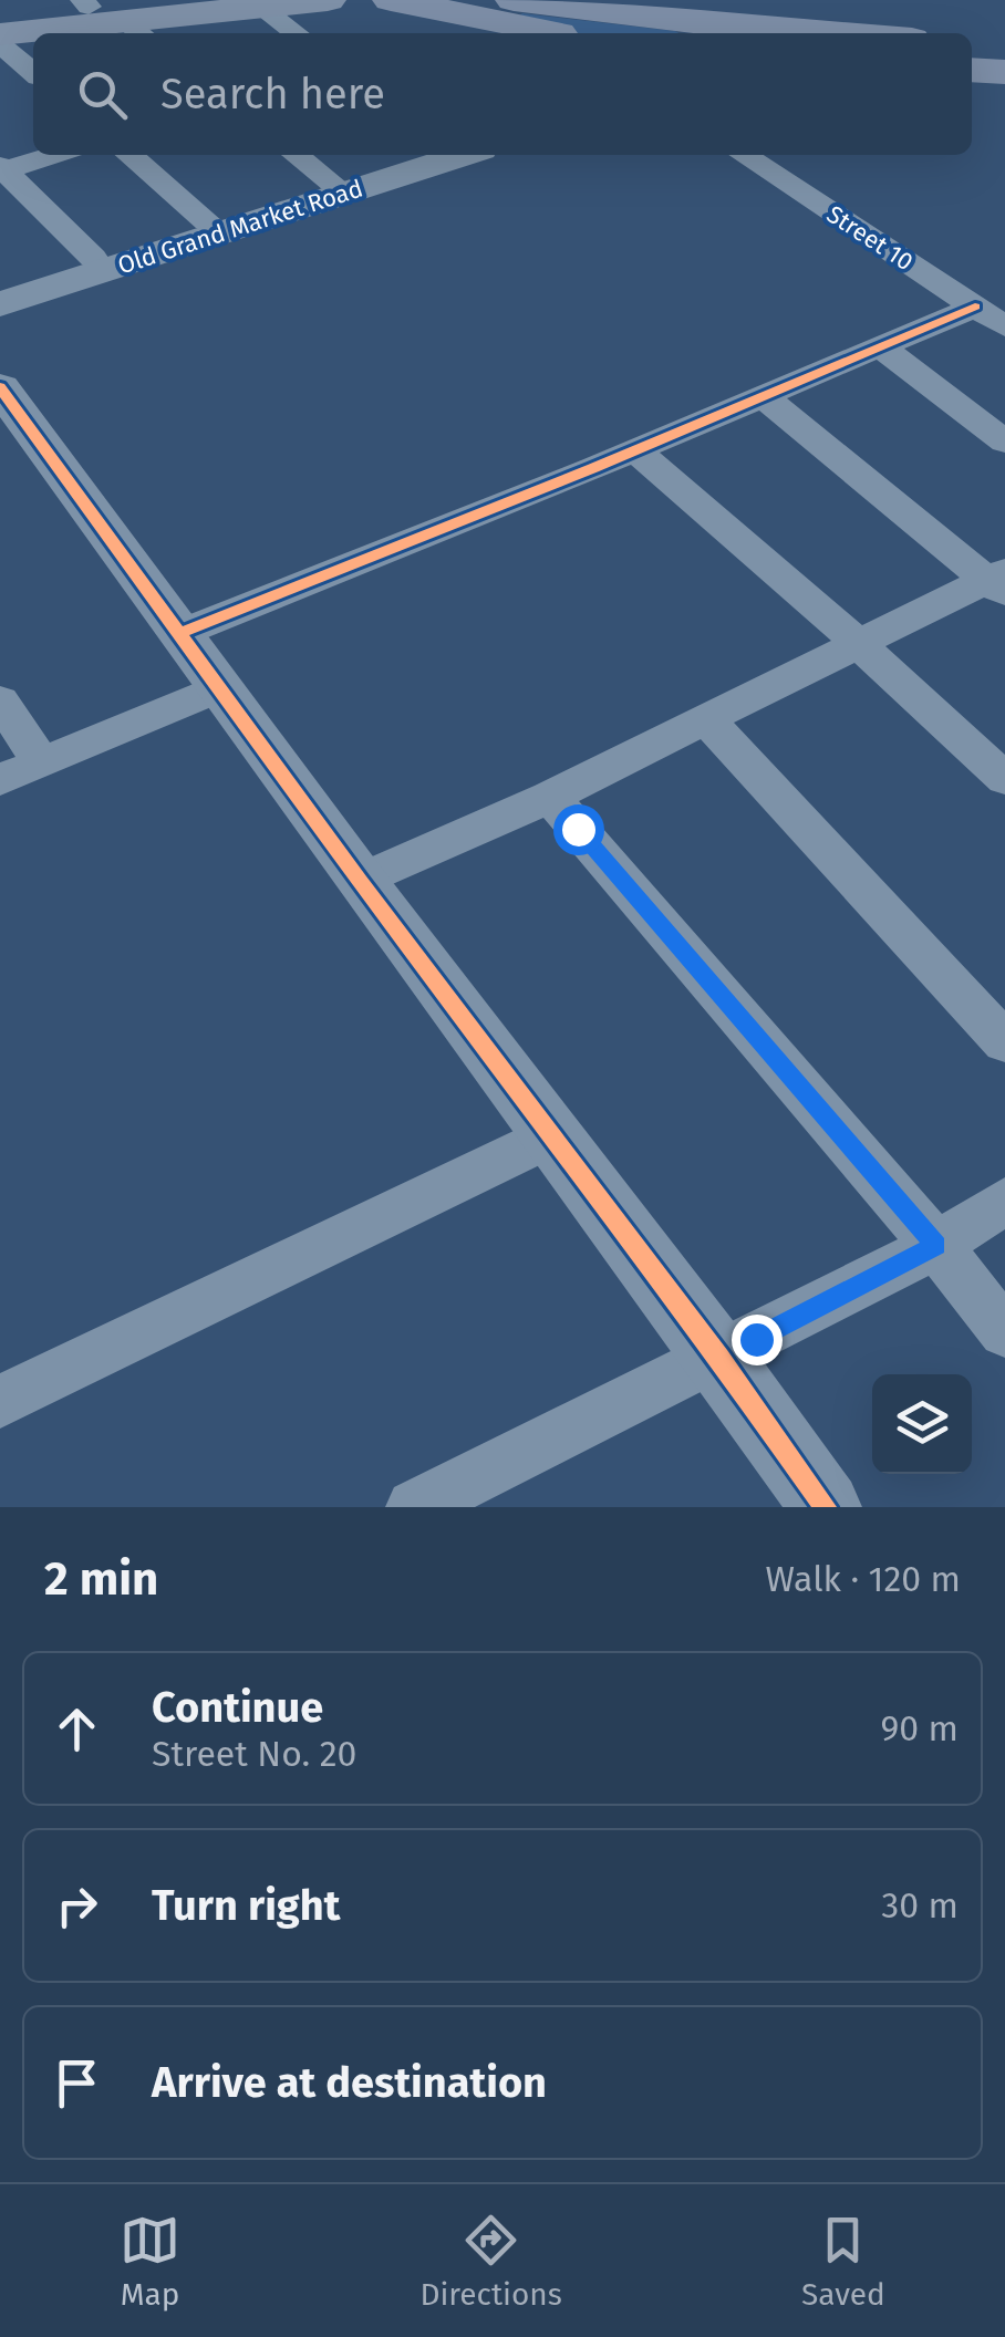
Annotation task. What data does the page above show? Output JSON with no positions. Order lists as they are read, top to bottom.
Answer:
{
  "streets": {
    "street": ["Old Grand Market Road", "Street 10"]
  },
  "page": {
    "search": "Search here",
    "heading": ["2 min", "Walk · 120 m"],
    "list": [
      ["Continue", "Street No. 20", "90 m"],
      ["Turn right", "30 m"],
      "Arrive at destination"
    ],
    "nav": ["Map", "Directions", "Saved"]
  }
}
